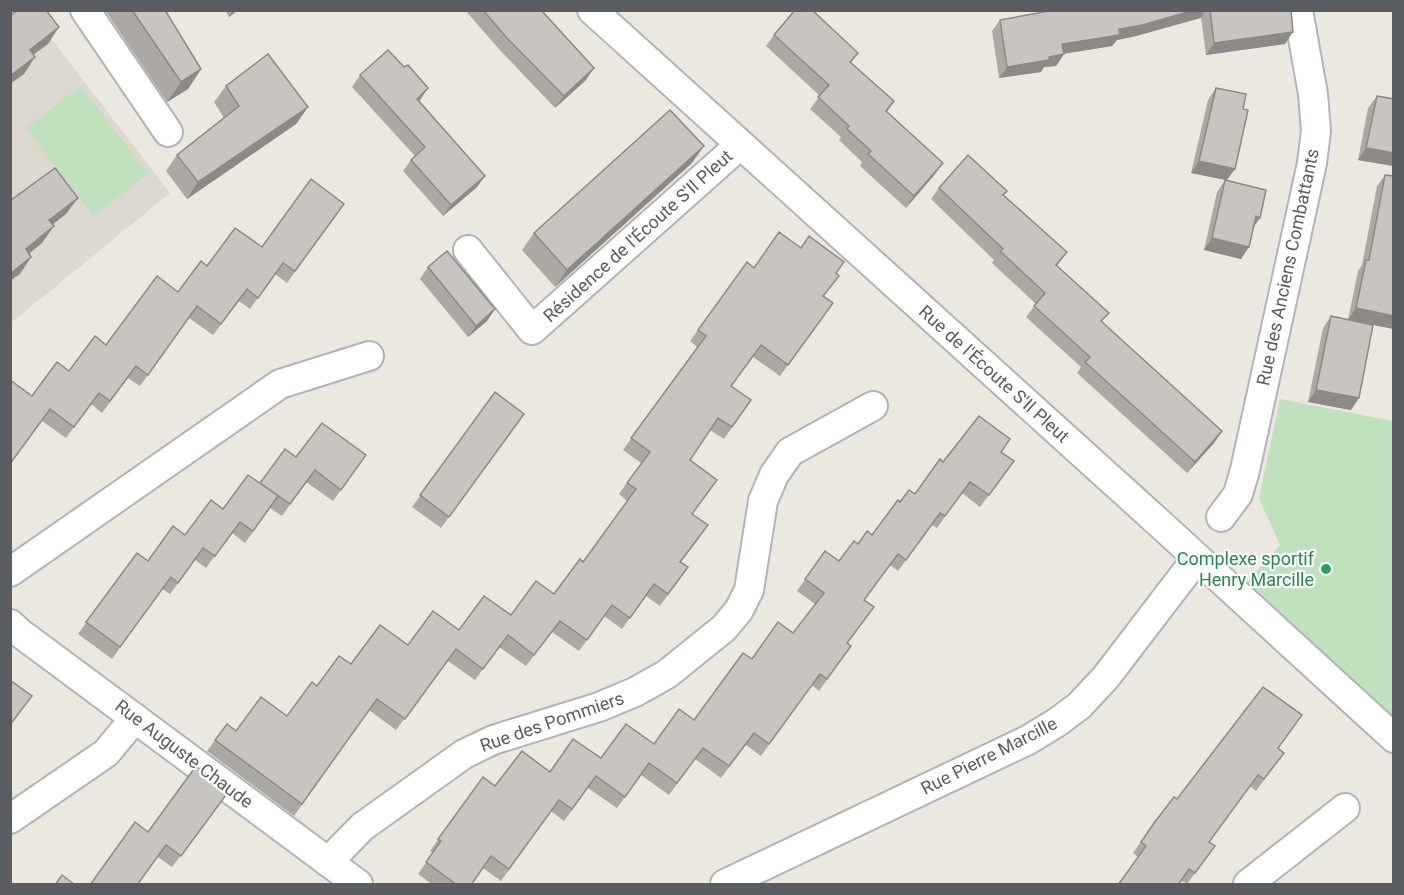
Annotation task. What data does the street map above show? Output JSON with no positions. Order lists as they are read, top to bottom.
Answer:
{
  "streets": {
    "street": [
      "Résidence de l'Écoute S'Il Pleut",
      "Rue des Anciens Combattants",
      "Rue de l'Écoute S'Il Pleut",
      "Rue des Pommiers",
      "Rue Auguste Chaude",
      "Rue Pierre Marcille"
    ]
  },
  "crossings": [
    ["Résidence de l'Écoute S'Il Pleut", "Rue de l'Écoute S'Il Pleut"],
    ["Rue de l'Écoute S'Il Pleut", "Rue Pierre Marcille"],
    ["Rue des Pommiers", "Rue Auguste Chaude"]
  ],
  "places": ["Complexe sportif Henry Marcille"]
}
